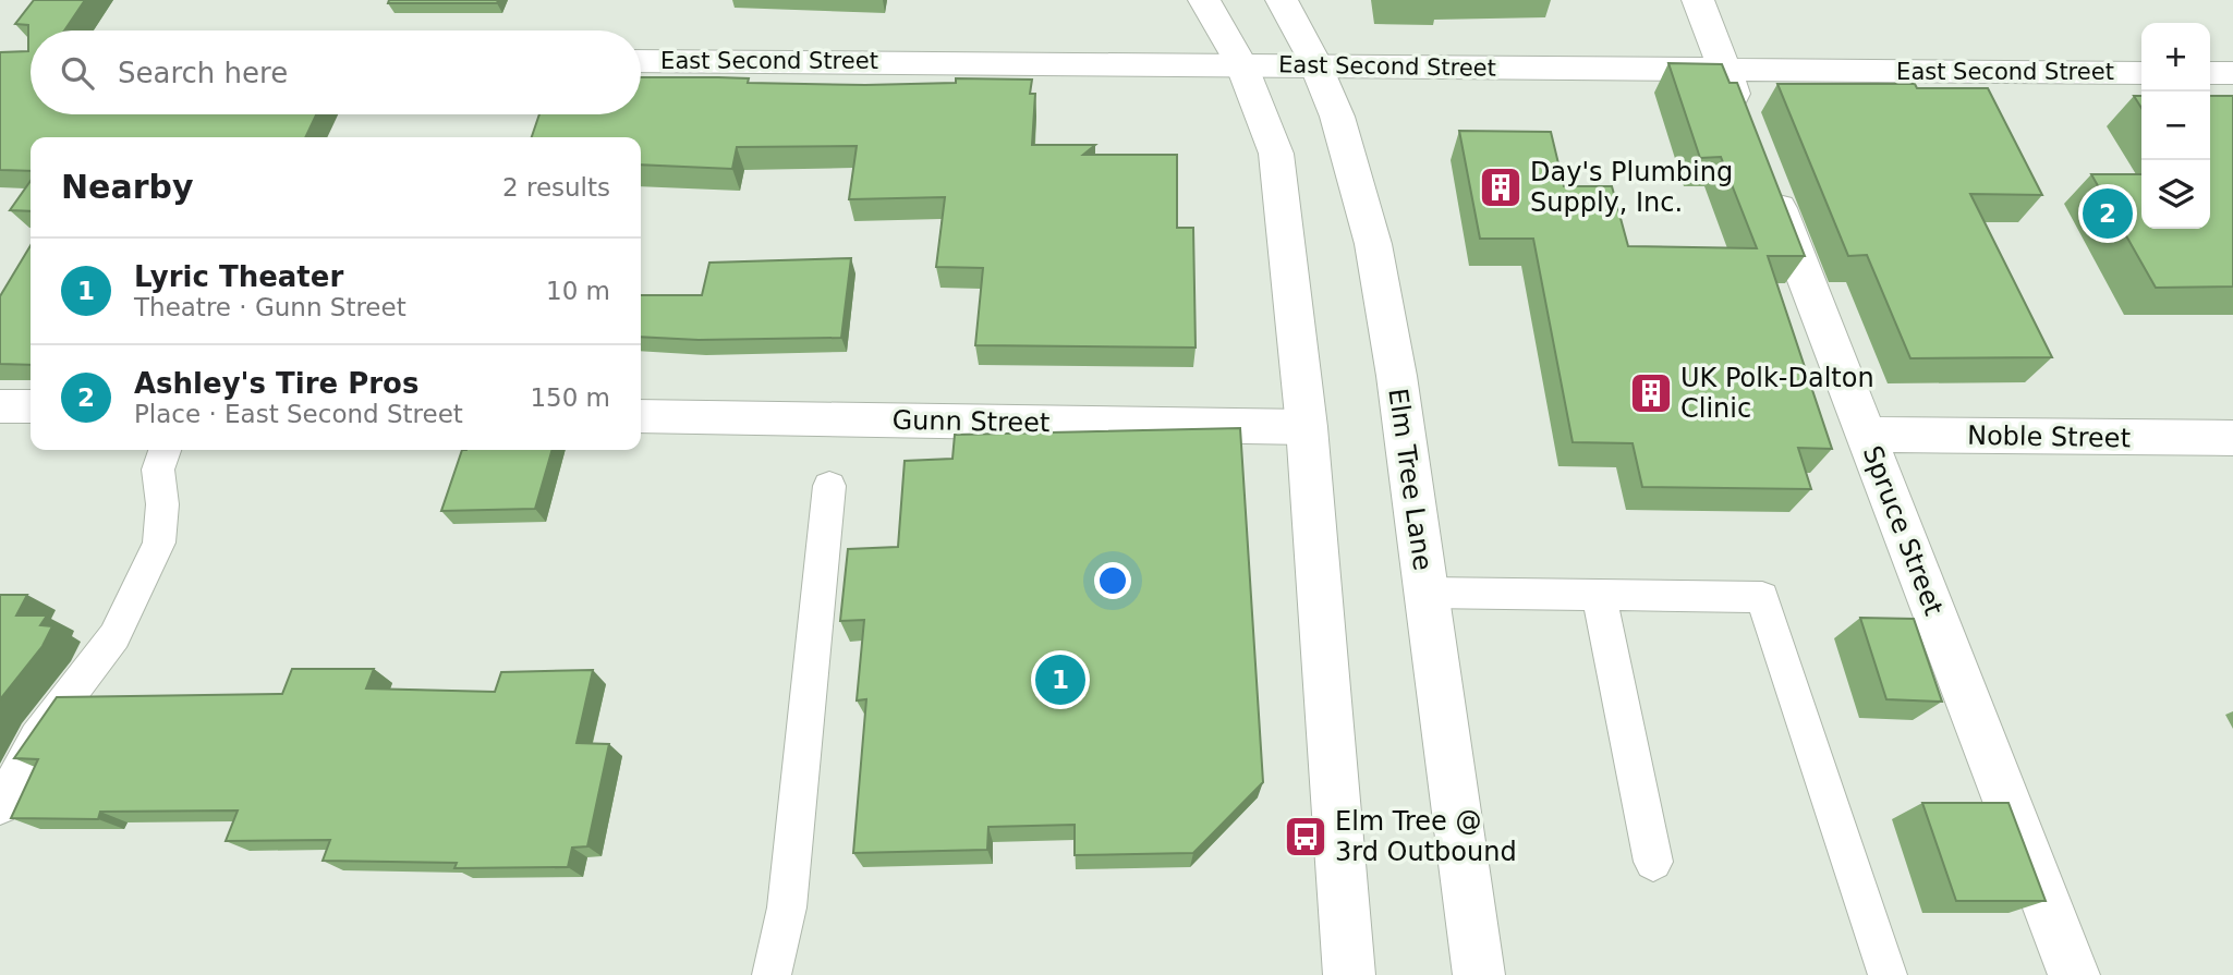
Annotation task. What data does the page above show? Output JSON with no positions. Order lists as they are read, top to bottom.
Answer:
{
  "streets": {
    "street": [
      "East Second Street",
      "Gunn Street",
      "Noble Street",
      "Elm Tree Lane",
      "Spruce Street"
    ]
  },
  "crossings": [
    ["East Second Street", "Elm Tree Lane"],
    ["Noble Street", "Spruce Street"]
  ],
  "places": {
    "building": ["Day's Plumbing Supply, Inc.", "UK Polk-Dalton Clinic"],
    "bus stop": ["Elm Tree @ 3rd Outbound"]
  },
  "page": {
    "map_buttons": ["+", "−"],
    "search": "Search here",
    "heading": ["Nearby", "2 results"],
    "pins": ["2", "1"],
    "list": [
      {
        "mark": "1",
        "name": "Lyric Theater",
        "note": "Theatre · Gunn Street",
        "value": "10 m"
      },
      {
        "mark": "2",
        "name": "Ashley's Tire Pros",
        "note": "Place · East Second Street",
        "value": "150 m"
      }
    ]
  }
}
